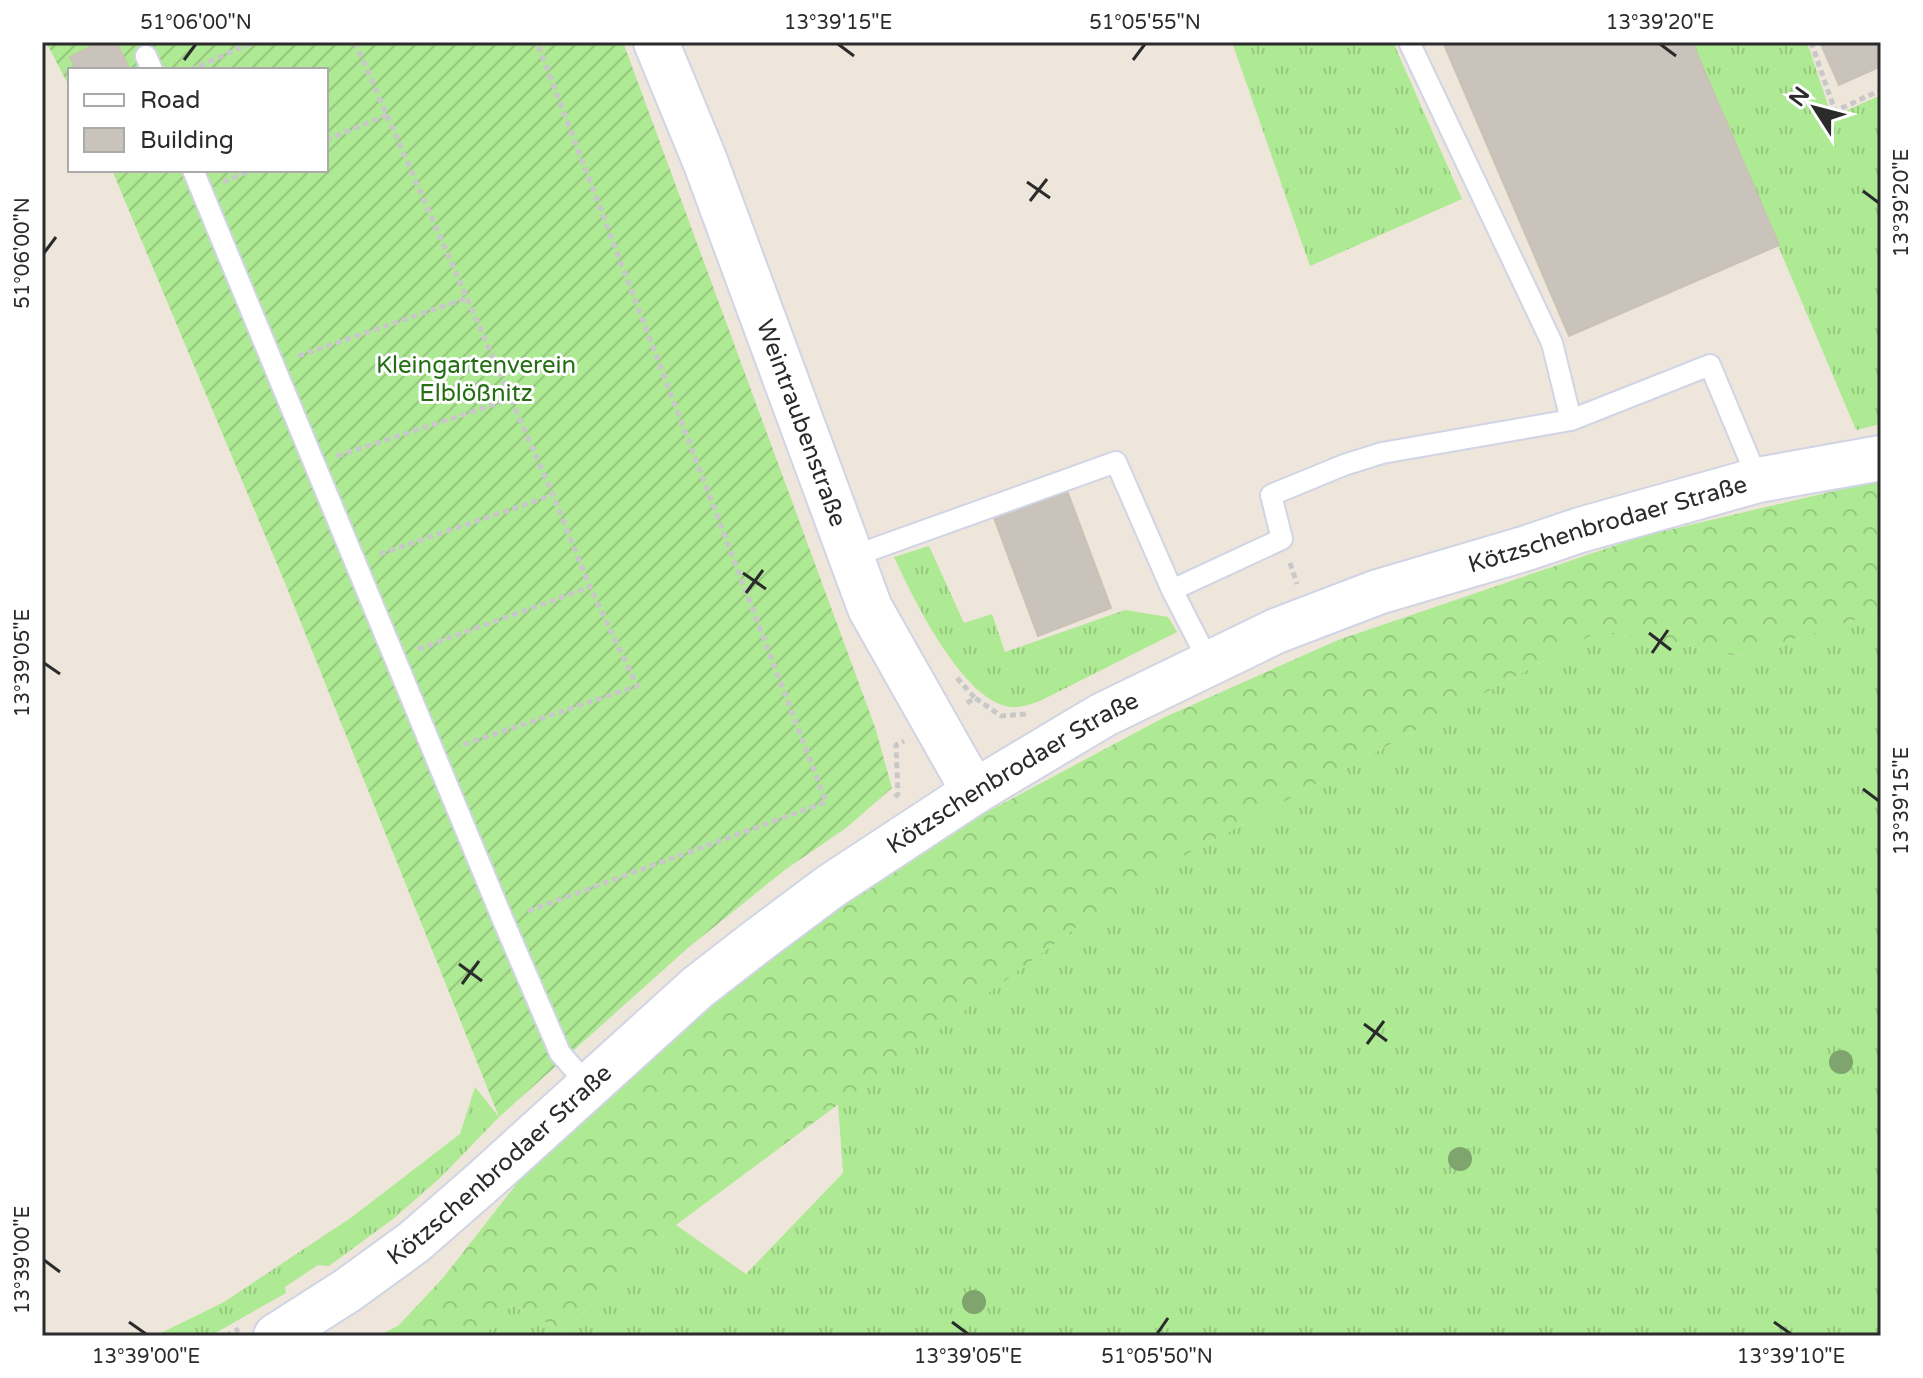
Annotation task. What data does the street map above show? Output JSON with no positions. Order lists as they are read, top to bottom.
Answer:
{
  "streets": {
    "street": ["Weintraubenstraße", "Kötzschenbrodaer Straße"]
  },
  "crossings": [
    ["Weintraubenstraße", "Kötzschenbrodaer Straße"]
  ],
  "parks": ["Kleingartenverein Elblößnitz"],
  "legend": ["Road", "Building"],
  "north": "top left",
  "coordinates": [
    "51°06'00\"N",
    "13°39'15\"E",
    "51°05'55\"N",
    "13°39'20\"E",
    "13°39'05\"E",
    "13°39'00\"E",
    "51°05'50\"N",
    "13°39'10\"E"
  ]
}
